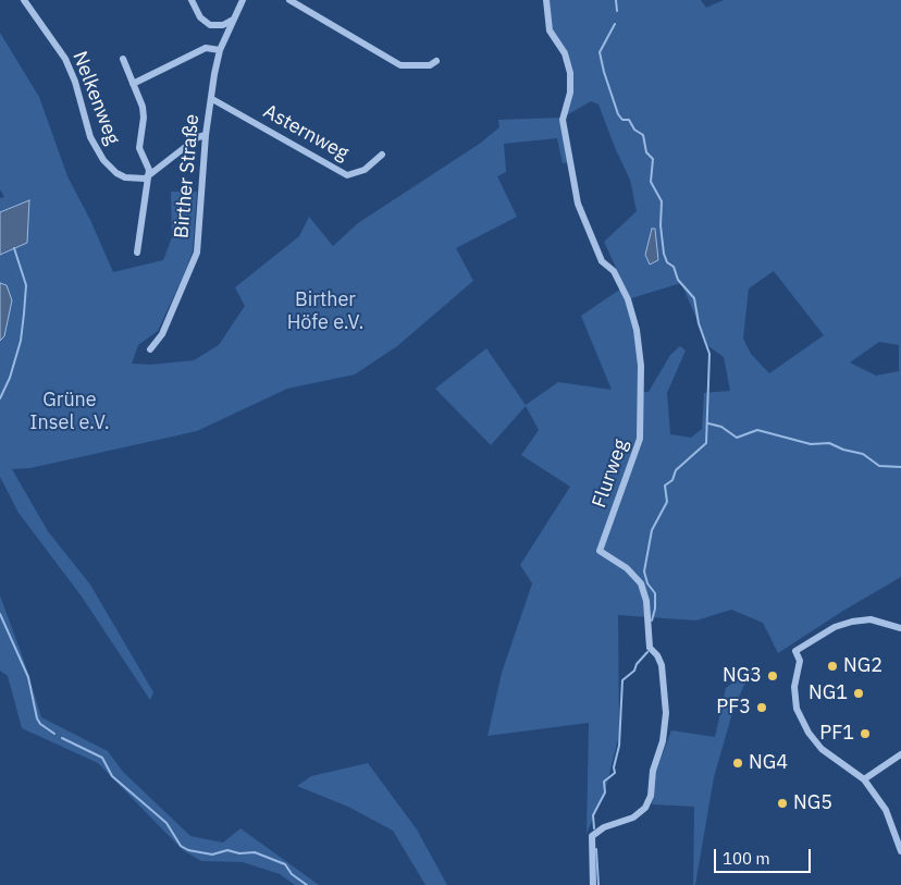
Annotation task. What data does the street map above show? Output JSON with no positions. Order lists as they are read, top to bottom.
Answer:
{
  "streets": {
    "street": [
      "Nelkenweg",
      "Asternweg",
      "Birther Straße",
      "Flurweg"
    ]
  },
  "crossings": [
    ["Asternweg", "Birther Straße"]
  ],
  "parks": ["Birther Höfe e.V.", "Grüne Insel e.V."],
  "places": [
    "NG2",
    "NG3",
    "NG1",
    "PF3",
    "PF1",
    "NG4",
    "NG5"
  ],
  "scale_bar": "100 m"
}
